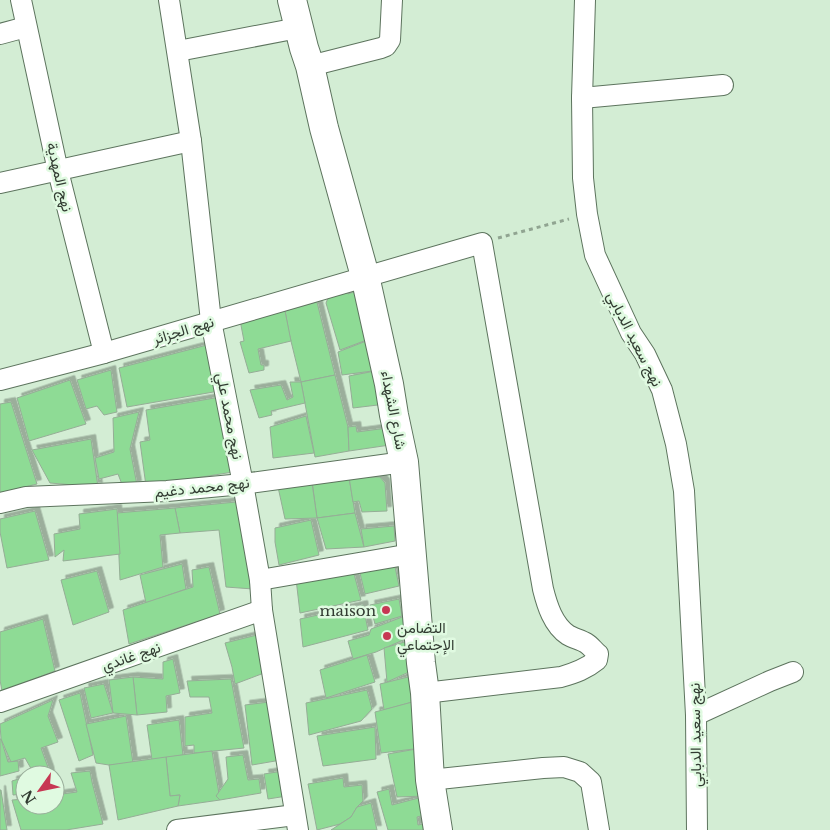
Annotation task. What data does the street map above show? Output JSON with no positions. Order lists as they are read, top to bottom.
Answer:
{
  "streets": {
    "main road": ["شارع الشهداء"],
    "street": [
      "نهج المهدية",
      "نهج الجزائر",
      "نهج سعيد الدبابي",
      "نهج محمد علي",
      "نهج محمد دغيم",
      "نهج غاندي"
    ]
  },
  "crossings": [
    ["نهج المهدية", "نهج الجزائر"],
    ["نهج الجزائر", "شارع الشهداء"],
    ["نهج الجزائر", "نهج محمد علي"],
    ["شارع الشهداء", "نهج محمد دغيم"],
    ["نهج محمد علي", "نهج محمد دغيم"],
    ["نهج محمد علي", "نهج غاندي"]
  ],
  "places": ["maison", "التضامن الإجتماعي"],
  "north": "bottom left"
}
